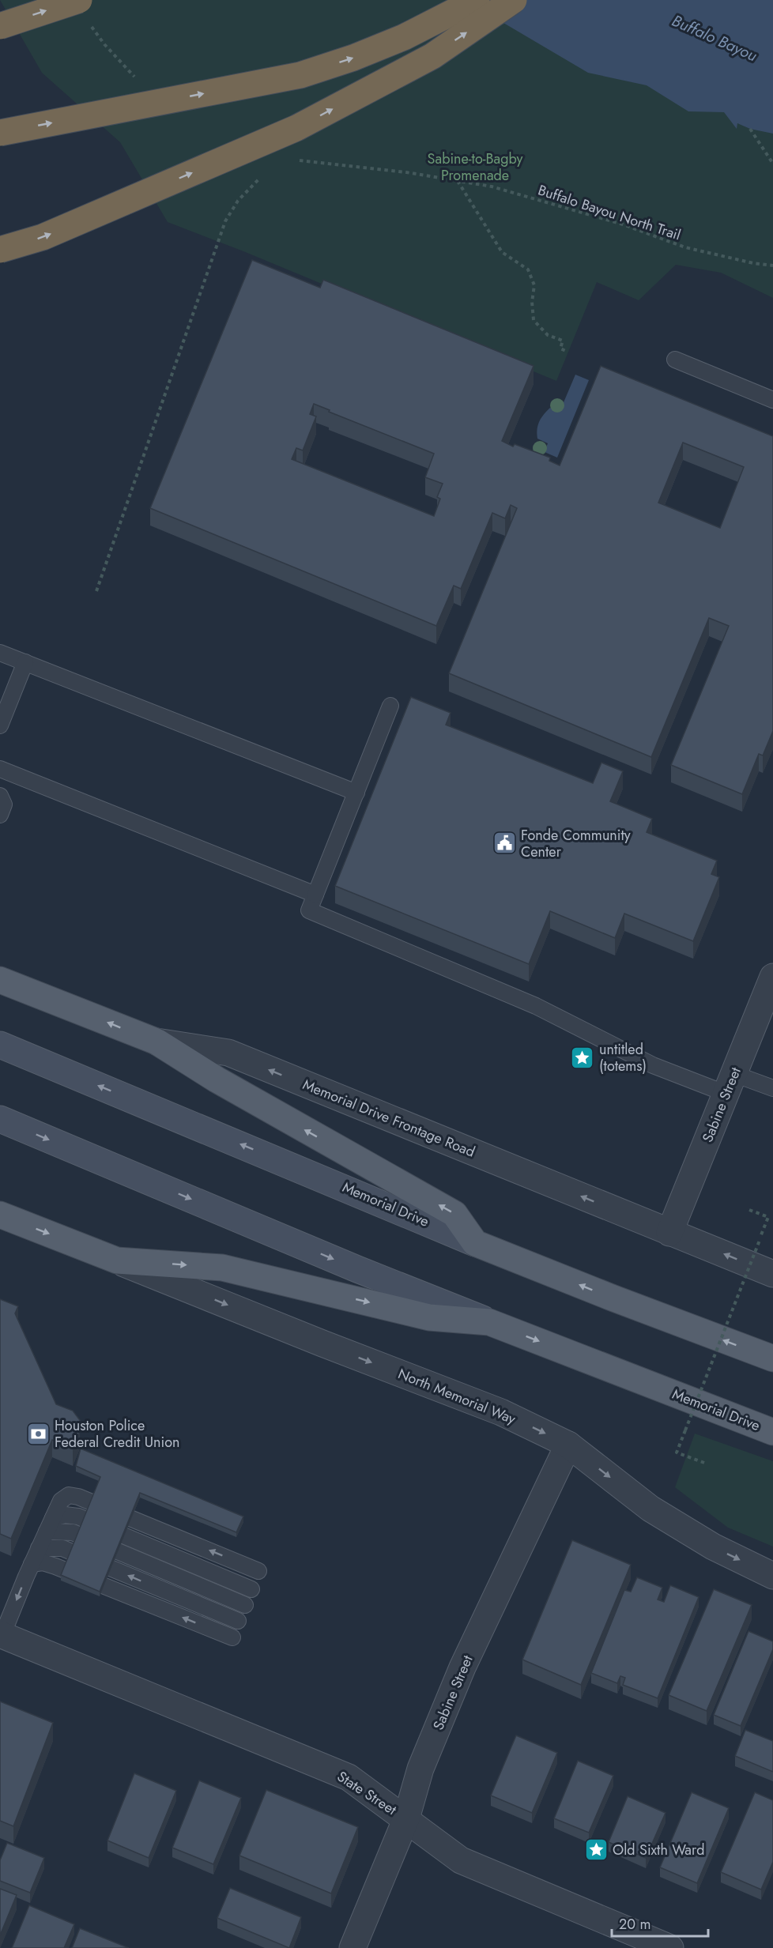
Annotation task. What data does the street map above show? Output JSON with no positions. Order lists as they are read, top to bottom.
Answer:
{
  "streets": {
    "main road": ["Memorial Drive Frontage Road", "Memorial Drive"],
    "street": ["Sabine Street", "North Memorial Way", "State Street"],
    "path": ["Buffalo Bayou North Trail"]
  },
  "crossings": [
    ["Sabine Street", "Memorial Drive Frontage Road"],
    ["Sabine Street", "North Memorial Way"],
    ["Sabine Street", "State Street"]
  ],
  "one_way": ["North Memorial Way"],
  "water": ["Buffalo Bayou"],
  "parks": ["Sabine-to-Bagby Promenade"],
  "places": {
    "public building": ["Fonde Community Center"],
    "place": ["untitled (totems)", "Old Sixth Ward"],
    "bank": ["Houston Police Federal Credit Union"]
  },
  "scale_bar": "20 m"
}
